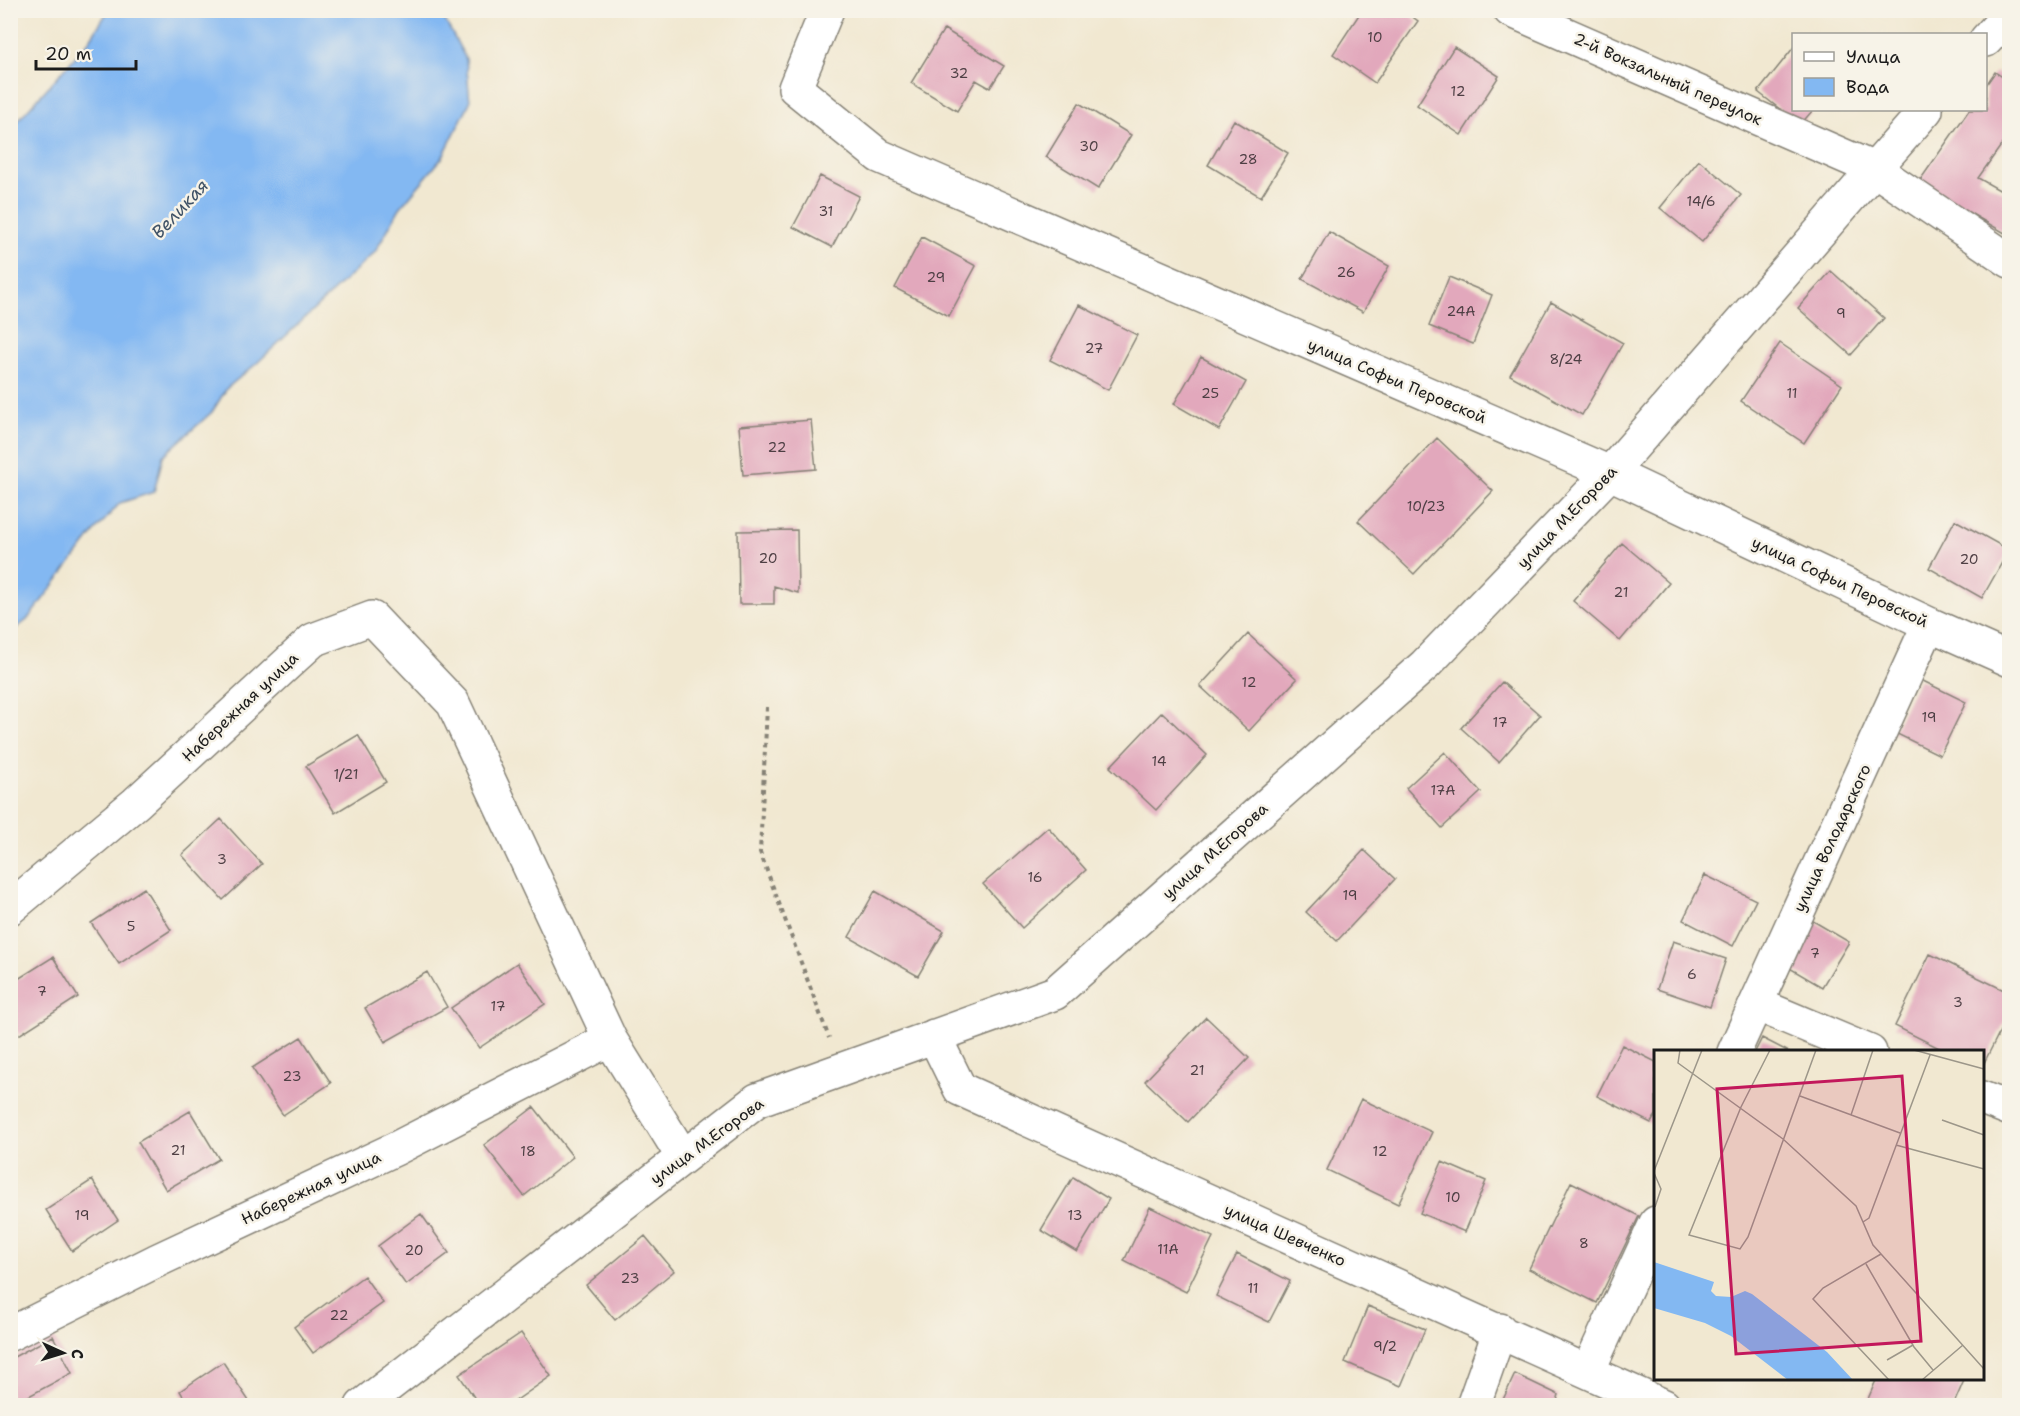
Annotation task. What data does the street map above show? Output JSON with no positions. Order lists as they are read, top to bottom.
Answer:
{
  "streets": {
    "street": [
      "2-й Вокзальный переулок",
      "улица Софьи Перовской",
      "улица М.Егорова",
      "Набережная улица",
      "улица Володарского",
      "улица Шевченко"
    ]
  },
  "crossings": [
    ["2-й Вокзальный переулок", "улица М.Егорова"],
    ["улица Софьи Перовской", "улица М.Егорова"],
    ["улица Софьи Перовской", "улица Володарского"],
    ["улица М.Егорова", "улица Шевченко"]
  ],
  "water": ["Великая"],
  "house_numbers": [
    "10",
    "32",
    "12",
    "30",
    "28",
    "14/6",
    "31",
    "26",
    "29",
    "24А",
    "9",
    "27",
    "8/24",
    "25",
    "11",
    "22",
    "10/23",
    "20",
    "20",
    "21",
    "12",
    "19",
    "17",
    "14",
    "1/21",
    "17А",
    "3",
    "16",
    "19",
    "5",
    "7",
    "6",
    "7",
    "3",
    "17",
    "21",
    "23",
    "21",
    "18",
    "12",
    "10",
    "19",
    "13",
    "8",
    "11А",
    "20",
    "23",
    "11",
    "22",
    "9/2"
  ],
  "legend": ["Улица", "Вода"],
  "scale_bar": "20 m",
  "north": "right"
}
